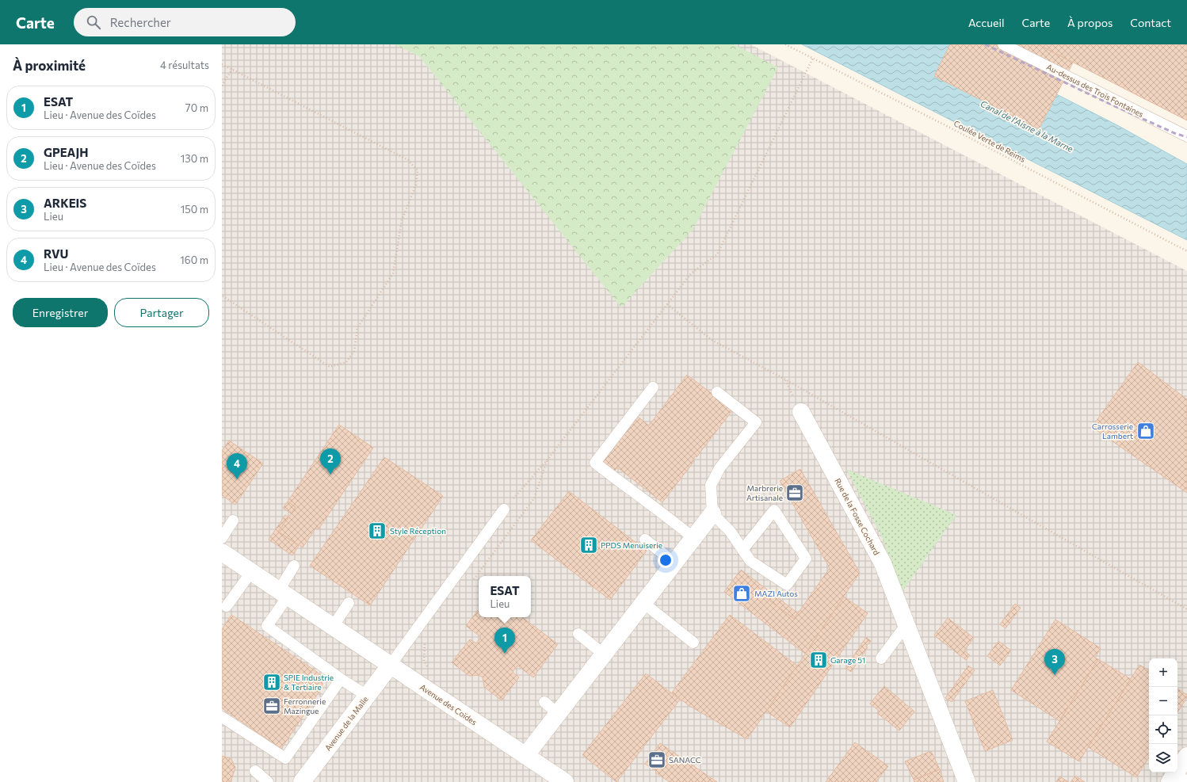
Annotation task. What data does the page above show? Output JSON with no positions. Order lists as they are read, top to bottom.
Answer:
{
  "streets": {
    "street": ["Rue de la Fosse Cochard", "Avenue des Coïdes", "Avenue de la Malle"],
    "lane": ["Au-dessus des Trois Fontaines"],
    "path": ["Coulée Verte de Reims"]
  },
  "crossings": [
    ["Avenue des Coïdes", "Avenue de la Malle"]
  ],
  "water": ["Canal de l'Aisne à la Marne"],
  "places": {
    "shop": ["Carrosserie Lambert", "MAZI Autos"],
    "office": ["Marbrerie Artisanale", "Ferronnerie Mazingue", "SANACC"],
    "building": [
      "Style Réception",
      "PPDS Menuiserie",
      "Garage 51",
      "SPIE Industrie & Tertiaire"
    ]
  },
  "page": {
    "header": "Carte",
    "search": "Rechercher",
    "nav": [
      "Accueil",
      "Carte",
      "À propos",
      "Contact"
    ],
    "heading": ["À proximité", "4 résultats"],
    "list": [
      {
        "mark": "1",
        "name": "ESAT",
        "note": "Lieu · Avenue des Coïdes",
        "value": "70 m"
      },
      {
        "mark": "2",
        "name": "GPEAJH",
        "note": "Lieu · Avenue des Coïdes",
        "value": "130 m"
      },
      {
        "mark": "3",
        "name": "ARKEIS",
        "note": "Lieu",
        "value": "150 m"
      },
      {
        "mark": "4",
        "name": "RVU",
        "note": "Lieu · Avenue des Coïdes",
        "value": "160 m"
      }
    ],
    "buttons": ["Enregistrer", "Partager"],
    "pins": [
      "2",
      "4",
      "1",
      "3"
    ],
    "popup": ["ESAT", "Lieu"],
    "map_buttons": ["+", "−"]
  }
}
